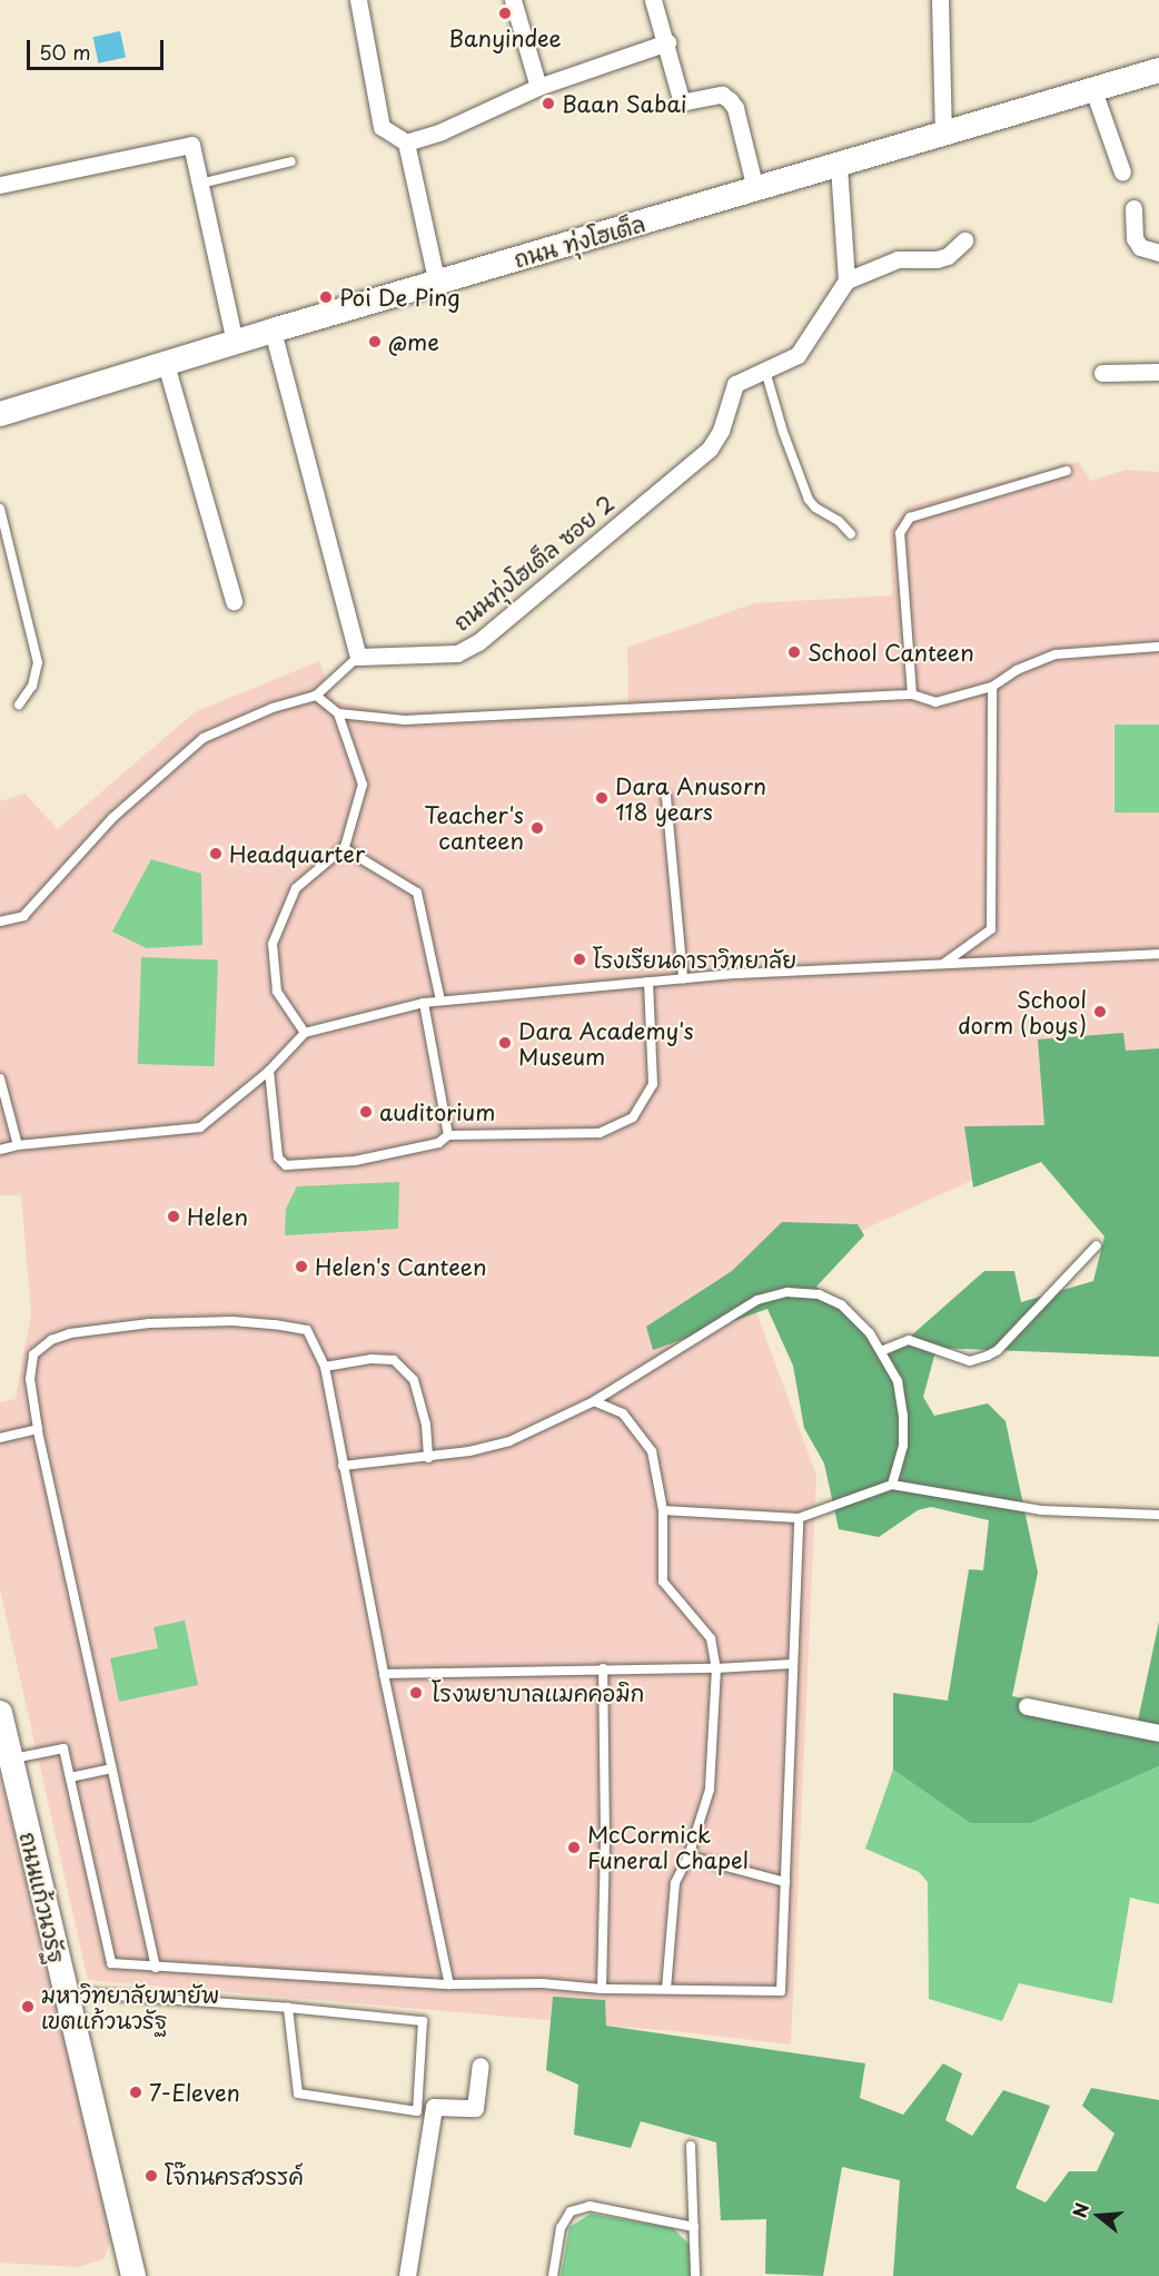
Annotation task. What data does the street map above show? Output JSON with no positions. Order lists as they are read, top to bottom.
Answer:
{
  "streets": {
    "street": ["ถนน ทุ่งโฮเต็ล", "ถนนทุ่งโฮเต็ล ซอย 2", "ถนนแก้วนวรัฐ"]
  },
  "places": [
    "Banyindee",
    "Baan Sabai",
    "Poi De Ping",
    "@me",
    "School Canteen",
    "Dara Anusorn 118 years",
    "Teacher's canteen",
    "Headquarter",
    "โรงเรียนดาราวิทยาลัย",
    "School dorm (boys)",
    "Dara Academy's Museum",
    "auditorium",
    "Helen",
    "Helen's Canteen",
    "โรงพยาบาลแมคคอมิก",
    "McCormick Funeral Chapel",
    "มหาวิทยาลัยพายัพ เขตแก้วนวรัฐ",
    "7-Eleven",
    "โจ๊กนครสวรรค์"
  ],
  "scale_bar": "50 m",
  "north": "left"
}
